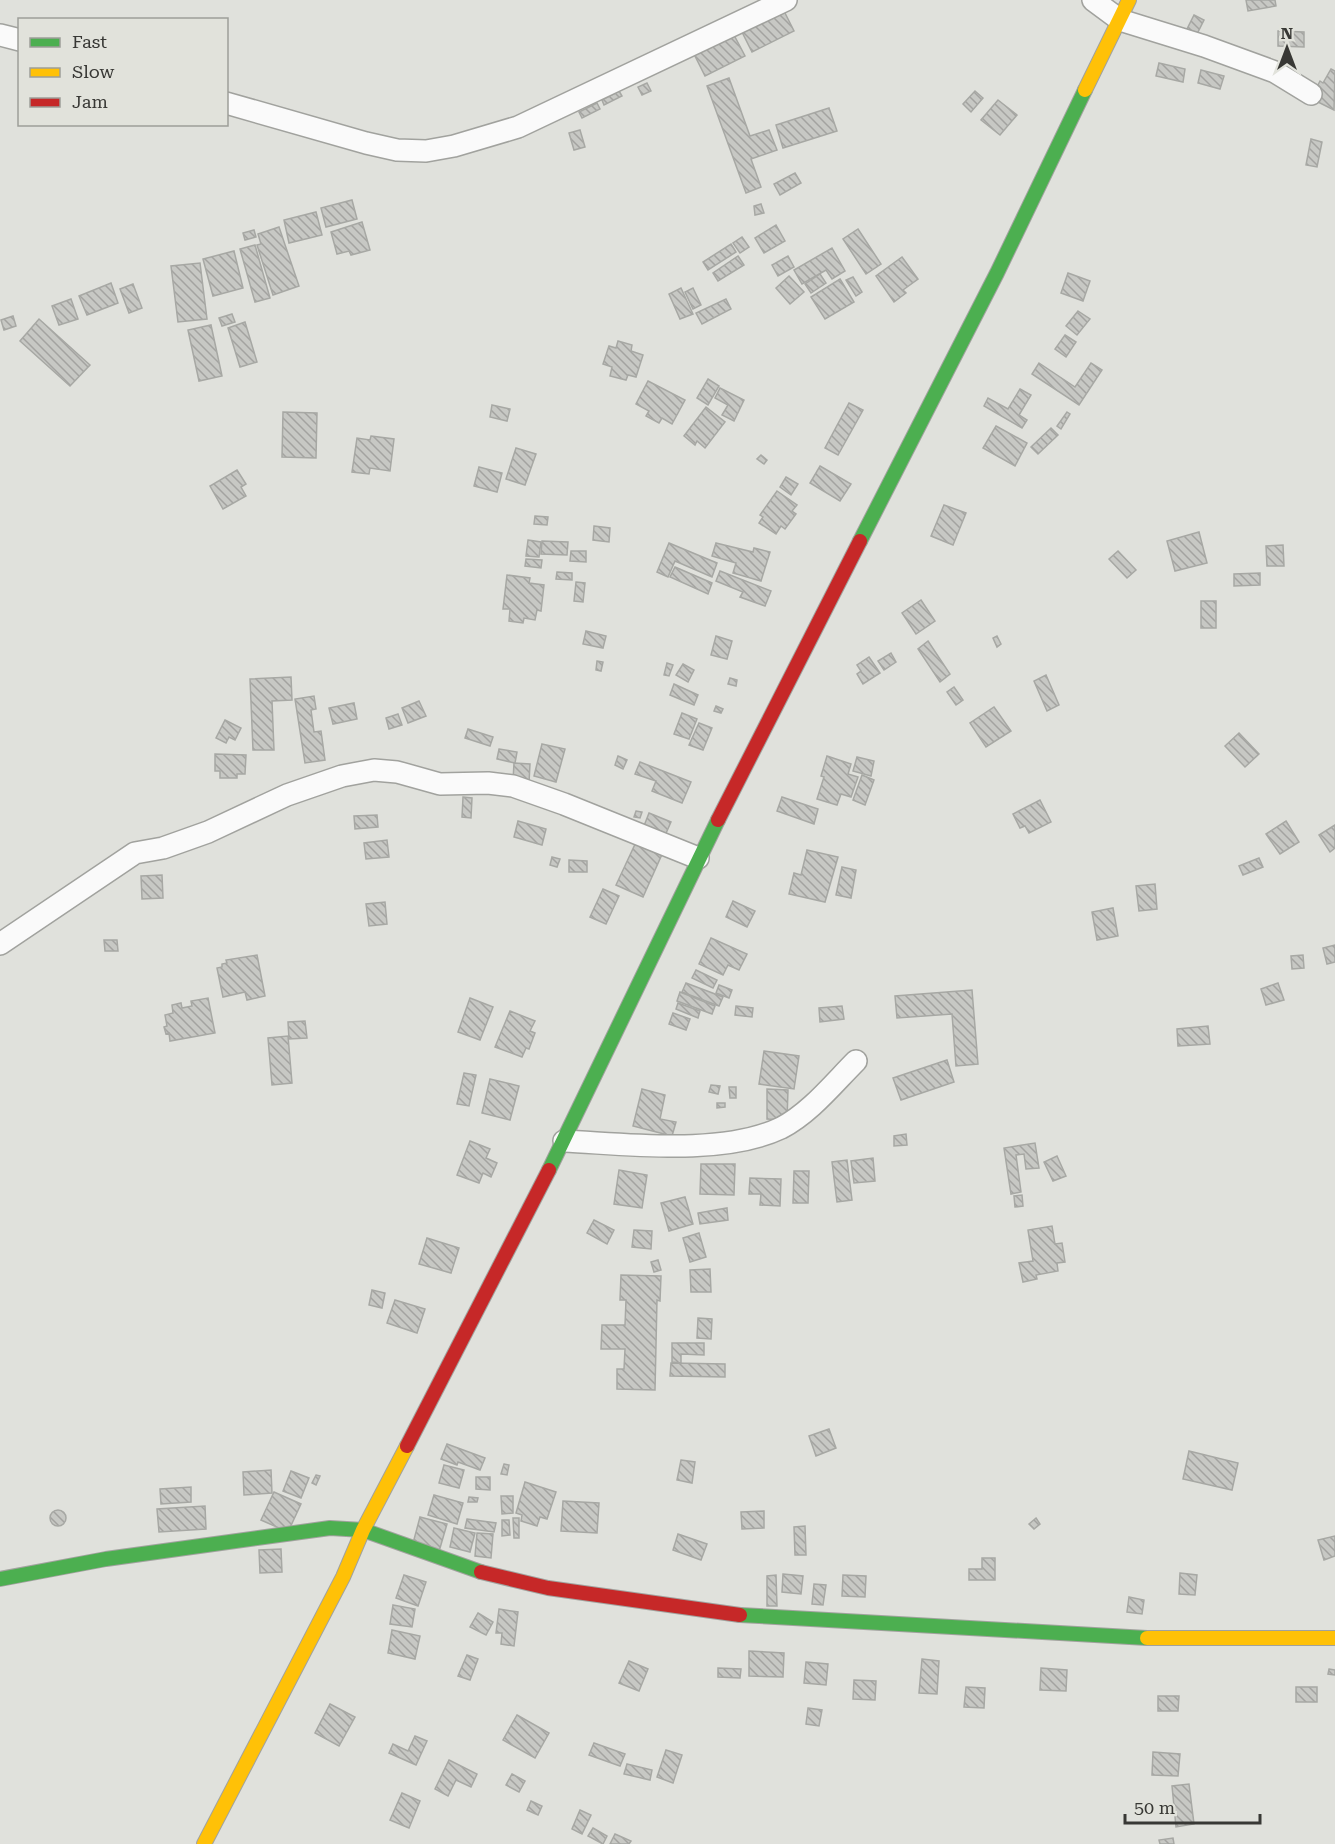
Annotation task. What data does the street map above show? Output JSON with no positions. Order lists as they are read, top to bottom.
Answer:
{
  "legend": ["Fast", "Slow", "Jam"],
  "scale_bar": "50 m",
  "north": "top"
}
